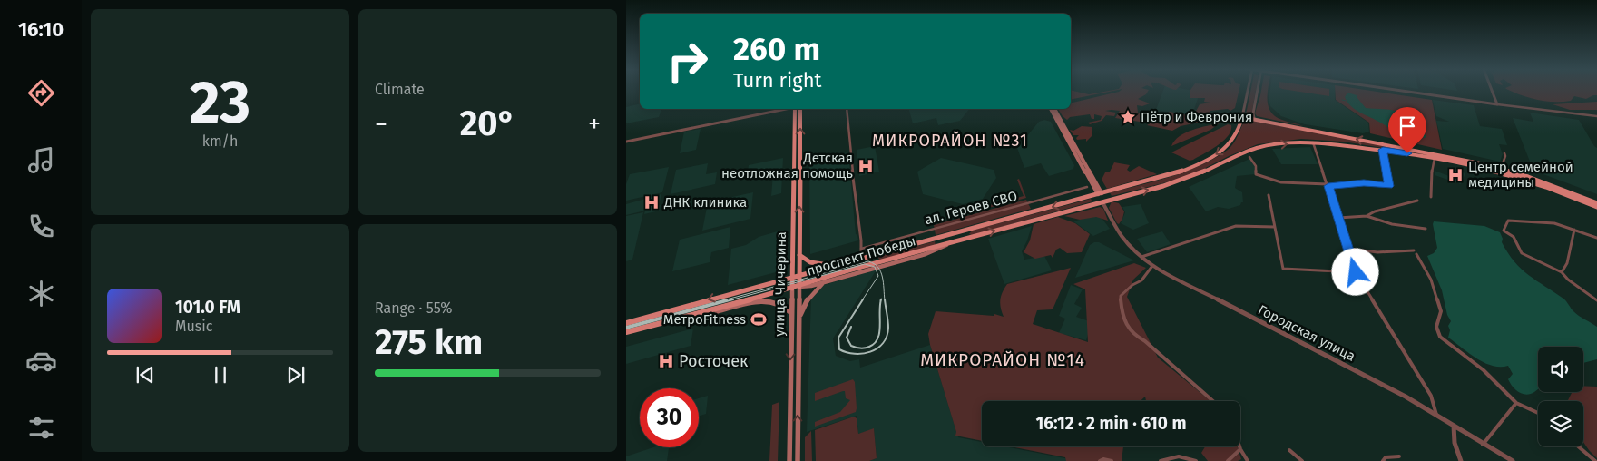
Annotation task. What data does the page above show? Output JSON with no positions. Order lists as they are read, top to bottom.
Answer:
{
  "streets": {
    "main road": ["проспект Победы", "улица Чичерина"],
    "street": ["ал. Героев СВО", "Городская улица"]
  },
  "crossings": [
    ["проспект Победы", "улица Чичерина"],
    ["проспект Победы", "Городская улица"]
  ],
  "districts": ["МИКРОРАЙОН №31", "МИКРОРАЙОН №14"],
  "places": {
    "place": ["Пётр и Феврония"],
    "hospital": [
      "Детская неотложная помощь",
      "Центр семейной медицины",
      "ДНК клиника",
      "Росточек"
    ],
    "sports": ["МетроFitness"]
  },
  "page": {
    "tabs": "16:10",
    "tile": [
      ["23", "km/h"],
      "Climate",
      ["Range · 55%", "275 km"]
    ],
    "turn": ["260 m", "Turn right"],
    "heat": ["−", "20°", "+"],
    "song": ["101.0 FM", "Music"],
    "limit": "30",
    "trip": "16:12 · 2 min · 610 m"
  }
}
